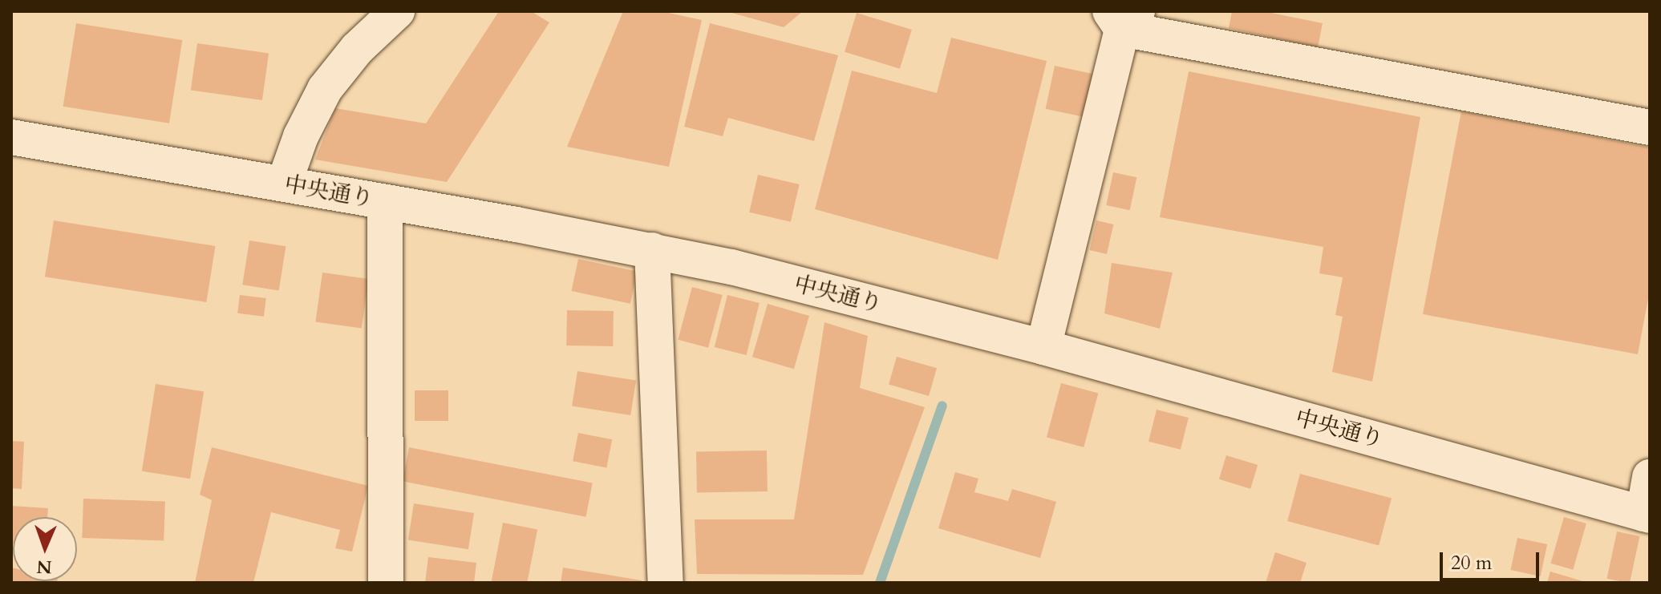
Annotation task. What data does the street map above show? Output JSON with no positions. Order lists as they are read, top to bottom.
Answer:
{
  "streets": {
    "street": ["中央通り"]
  },
  "scale_bar": "20 m",
  "north": "bottom"
}
